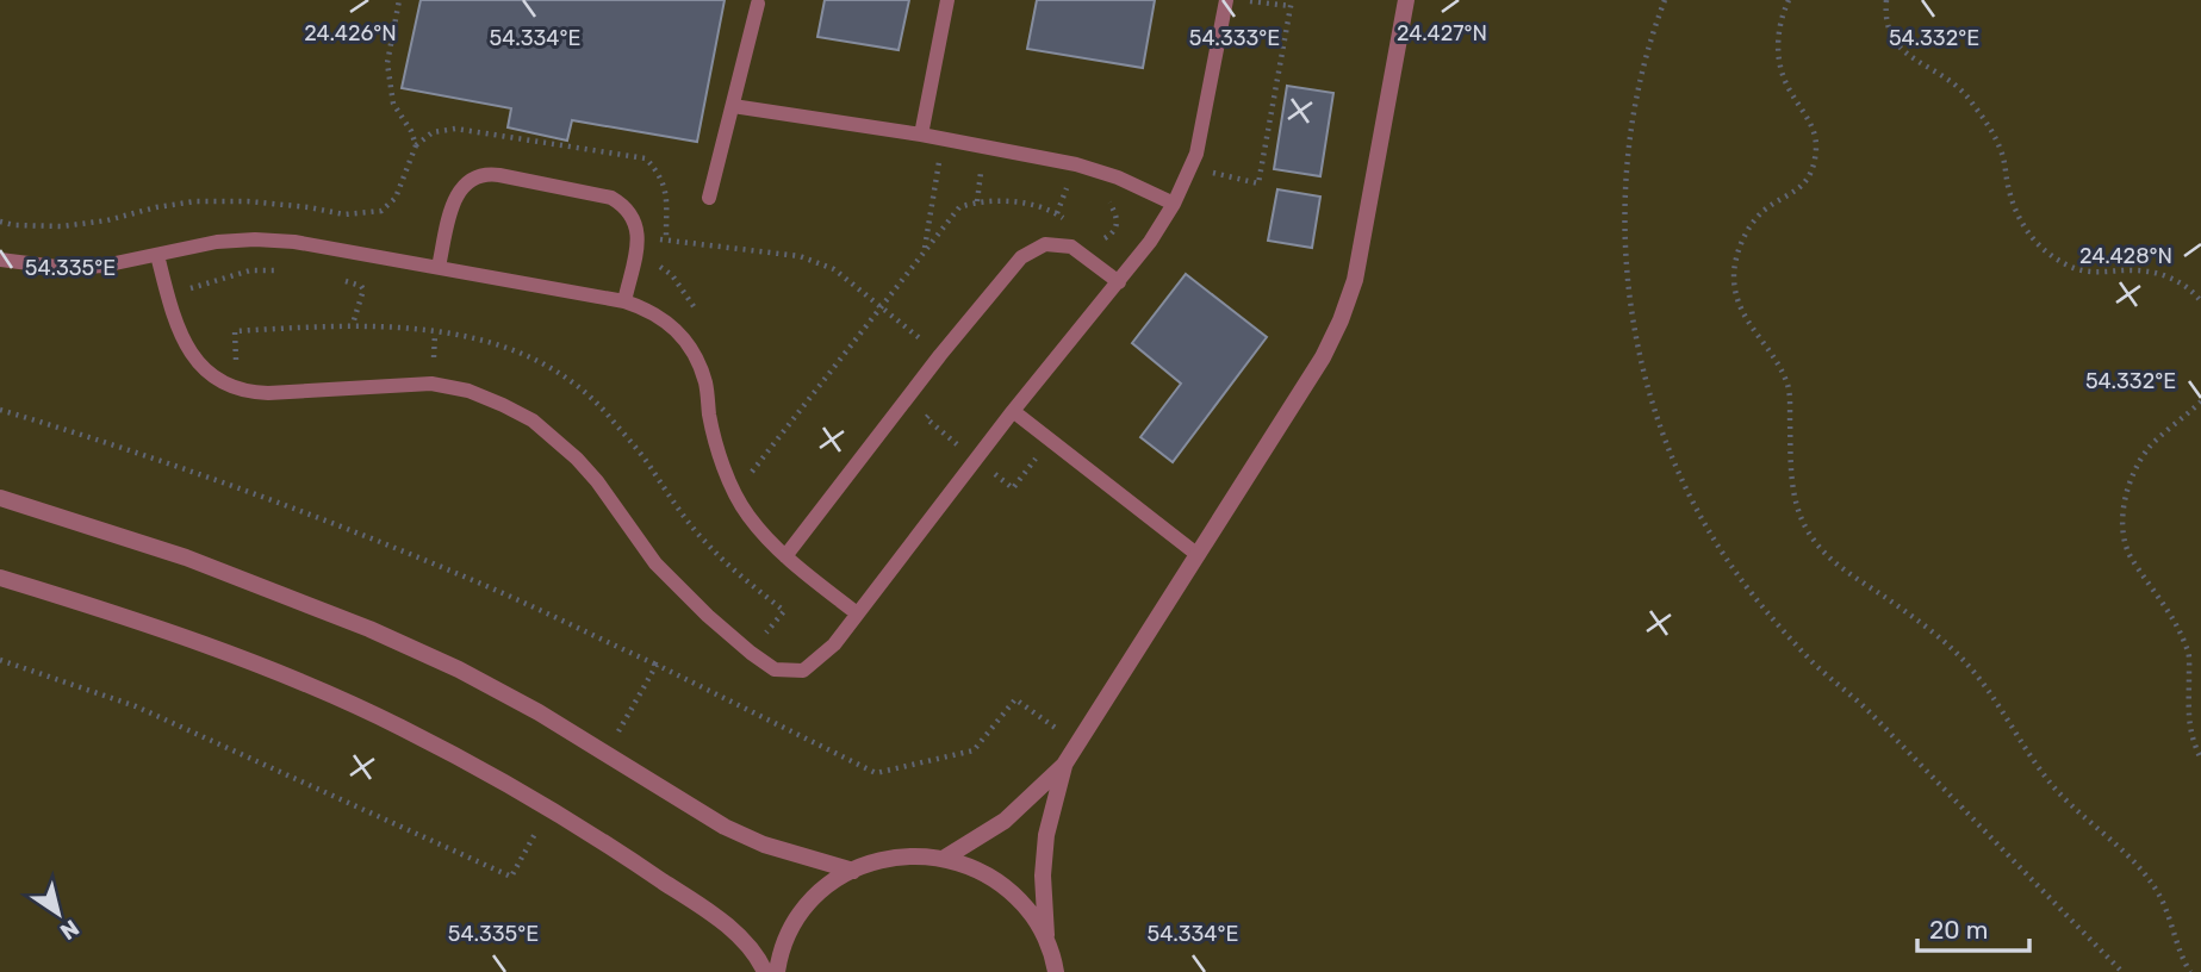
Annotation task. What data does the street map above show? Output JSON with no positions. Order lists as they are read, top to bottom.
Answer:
{
  "scale_bar": "20 m",
  "north": "bottom right",
  "coordinates": [
    "24.426°N",
    "24.427°N",
    "54.334°E",
    "54.333°E",
    "54.332°E",
    "24.428°N",
    "54.335°E"
  ]
}
